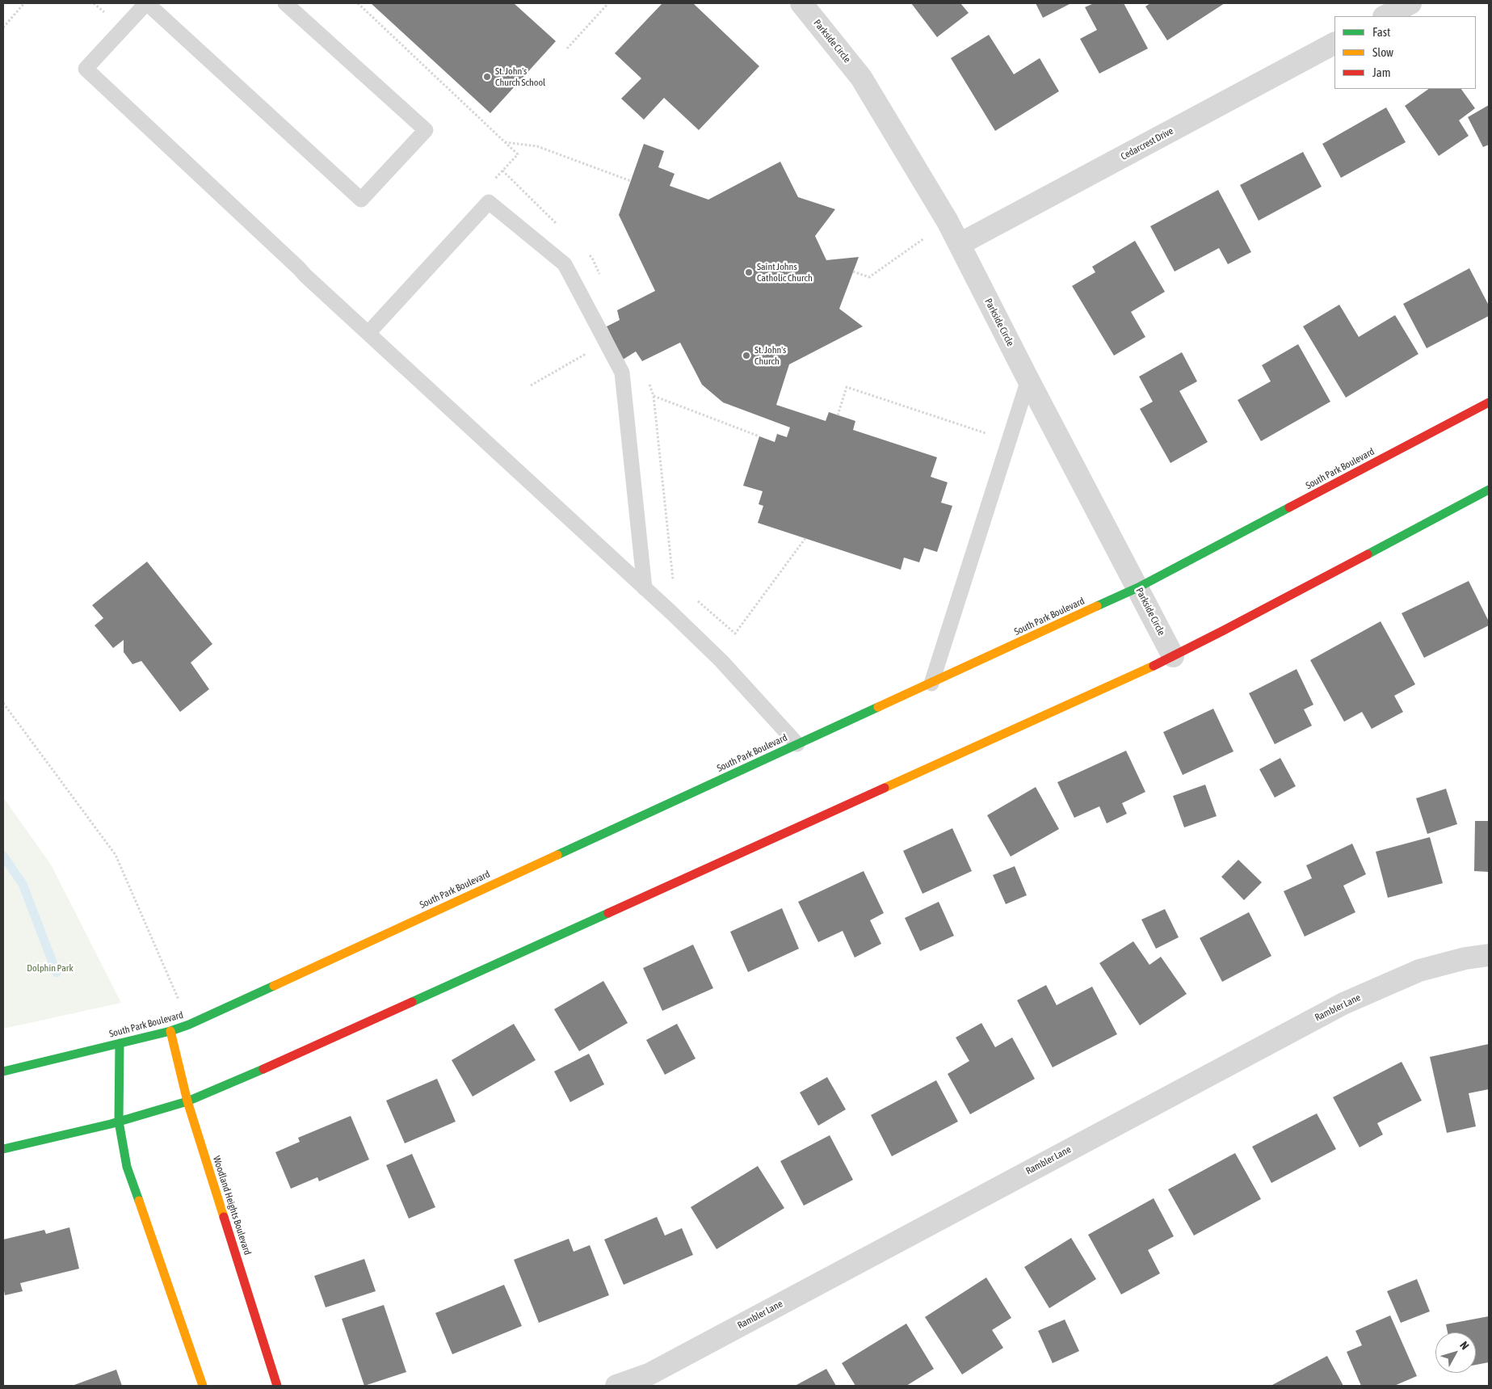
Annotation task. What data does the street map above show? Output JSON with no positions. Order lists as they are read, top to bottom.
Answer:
{
  "streets": {
    "street": [
      "Parkside Circle",
      "Cedarcrest Drive",
      "South Park Boulevard",
      "Rambler Lane",
      "Woodland Heights Boulevard"
    ]
  },
  "crossings": [
    ["Parkside Circle", "Cedarcrest Drive"],
    ["Parkside Circle", "South Park Boulevard"],
    ["South Park Boulevard", "Woodland Heights Boulevard"]
  ],
  "parks": ["Dolphin Park"],
  "places": ["St. John's Church School", "Saint Johns Catholic Church", "St. John's Church"],
  "legend": ["Fast", "Slow", "Jam"],
  "north": "top right"
}
